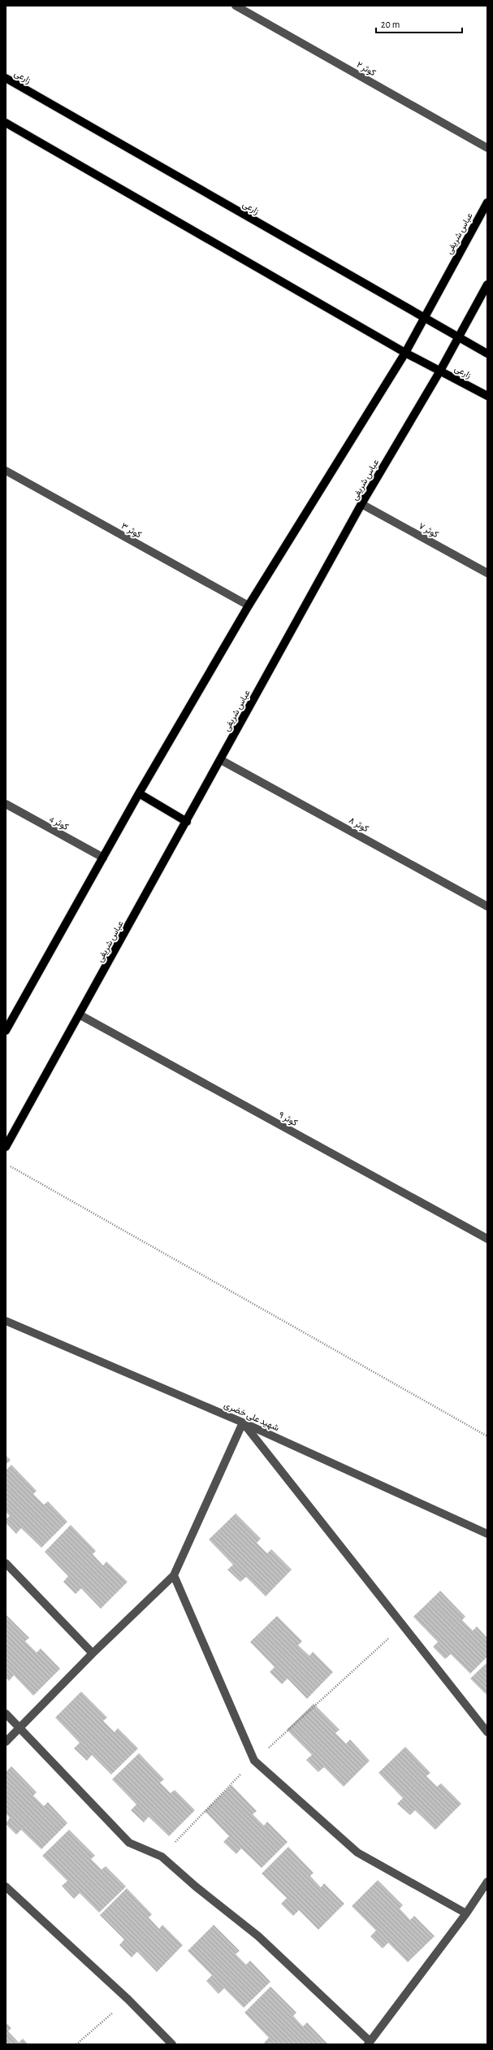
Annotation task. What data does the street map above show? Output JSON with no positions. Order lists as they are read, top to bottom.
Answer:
{
  "streets": {
    "main road": ["زارعی", "عباس شریفی"],
    "street": [
      "کوثر ۲",
      "کوثر ۳",
      "کوثر ۷",
      "کوثر 4",
      "کوثر ۸",
      "کوثر ۹",
      "شهید علی خضری"
    ]
  },
  "crossings": [
    ["زارعی", "عباس شریفی"],
    ["عباس شریفی", "کوثر ۳"],
    ["عباس شریفی", "کوثر ۷"],
    ["عباس شریفی", "کوثر 4"],
    ["عباس شریفی", "کوثر ۸"],
    ["عباس شریفی", "کوثر ۹"]
  ],
  "scale_bar": "20 m"
}
